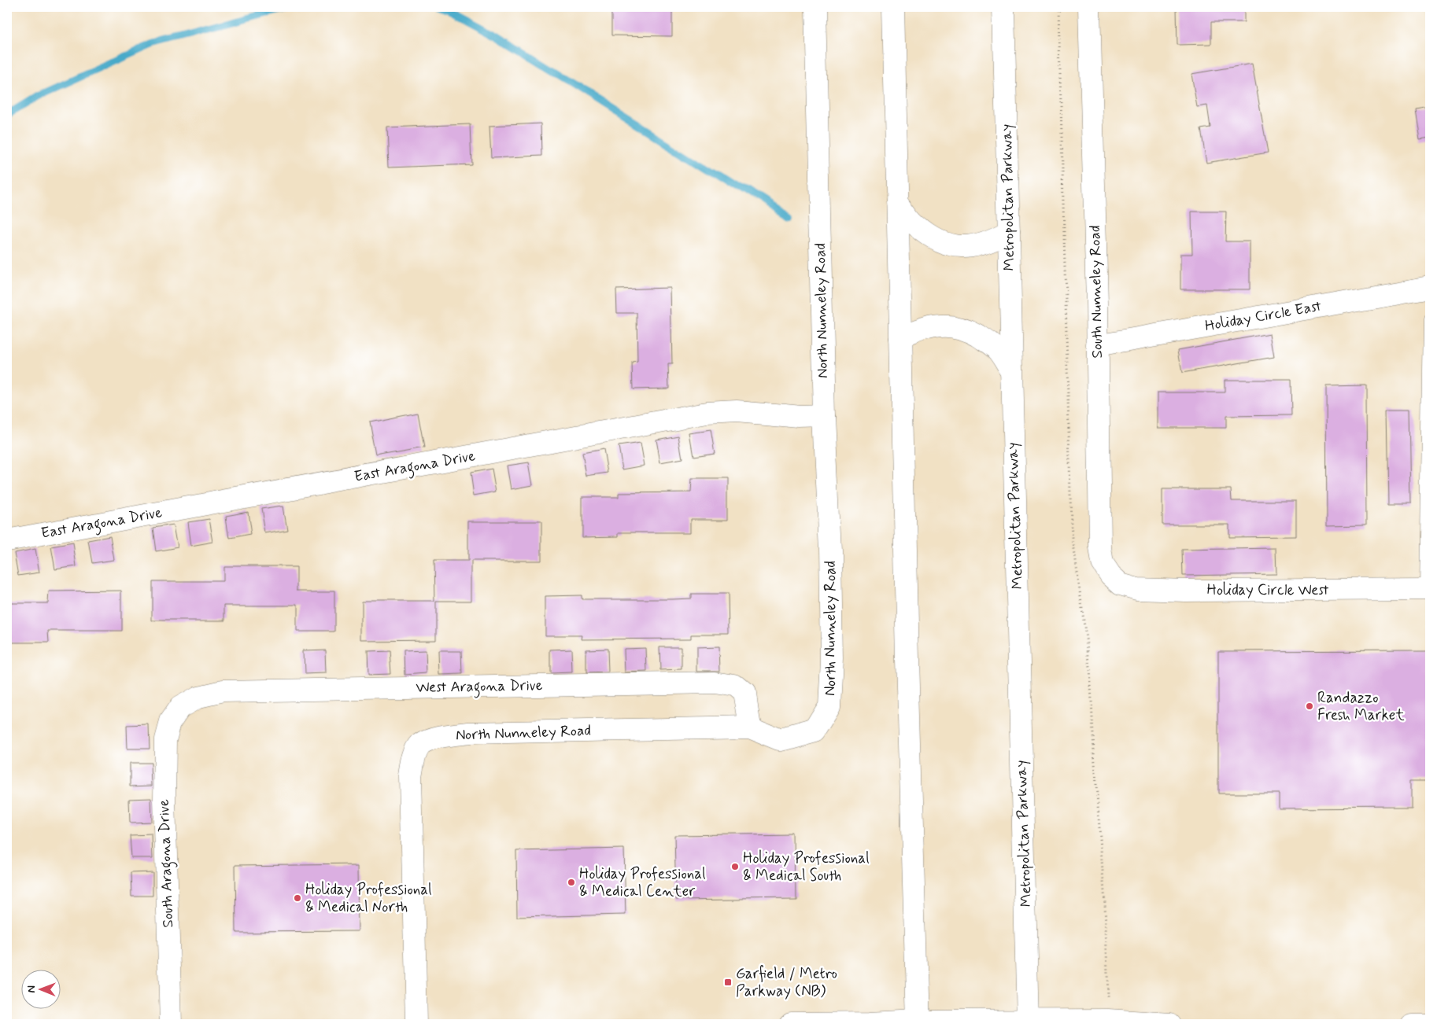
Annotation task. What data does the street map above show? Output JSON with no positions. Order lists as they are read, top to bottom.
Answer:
{
  "streets": {
    "street": [
      "Metropolitan Parkway",
      "South Nunneley Road",
      "North Nunneley Road",
      "Holiday Circle East",
      "East Aragona Drive",
      "Holiday Circle West",
      "West Aragona Drive",
      "South Aragona Drive"
    ]
  },
  "crossings": [
    ["South Nunneley Road", "Holiday Circle East"],
    ["South Nunneley Road", "Holiday Circle West"],
    ["North Nunneley Road", "East Aragona Drive"],
    ["North Nunneley Road", "West Aragona Drive"],
    ["West Aragona Drive", "South Aragona Drive"]
  ],
  "places": {
    "other": [
      "Randazzo Fresh Market",
      "Holiday Professional & Medical South",
      "Holiday Professional & Medical Center",
      "Holiday Professional & Medical North"
    ],
    "transit": ["Garfield / Metro Parkway (NB)"]
  },
  "north": "left"
}
